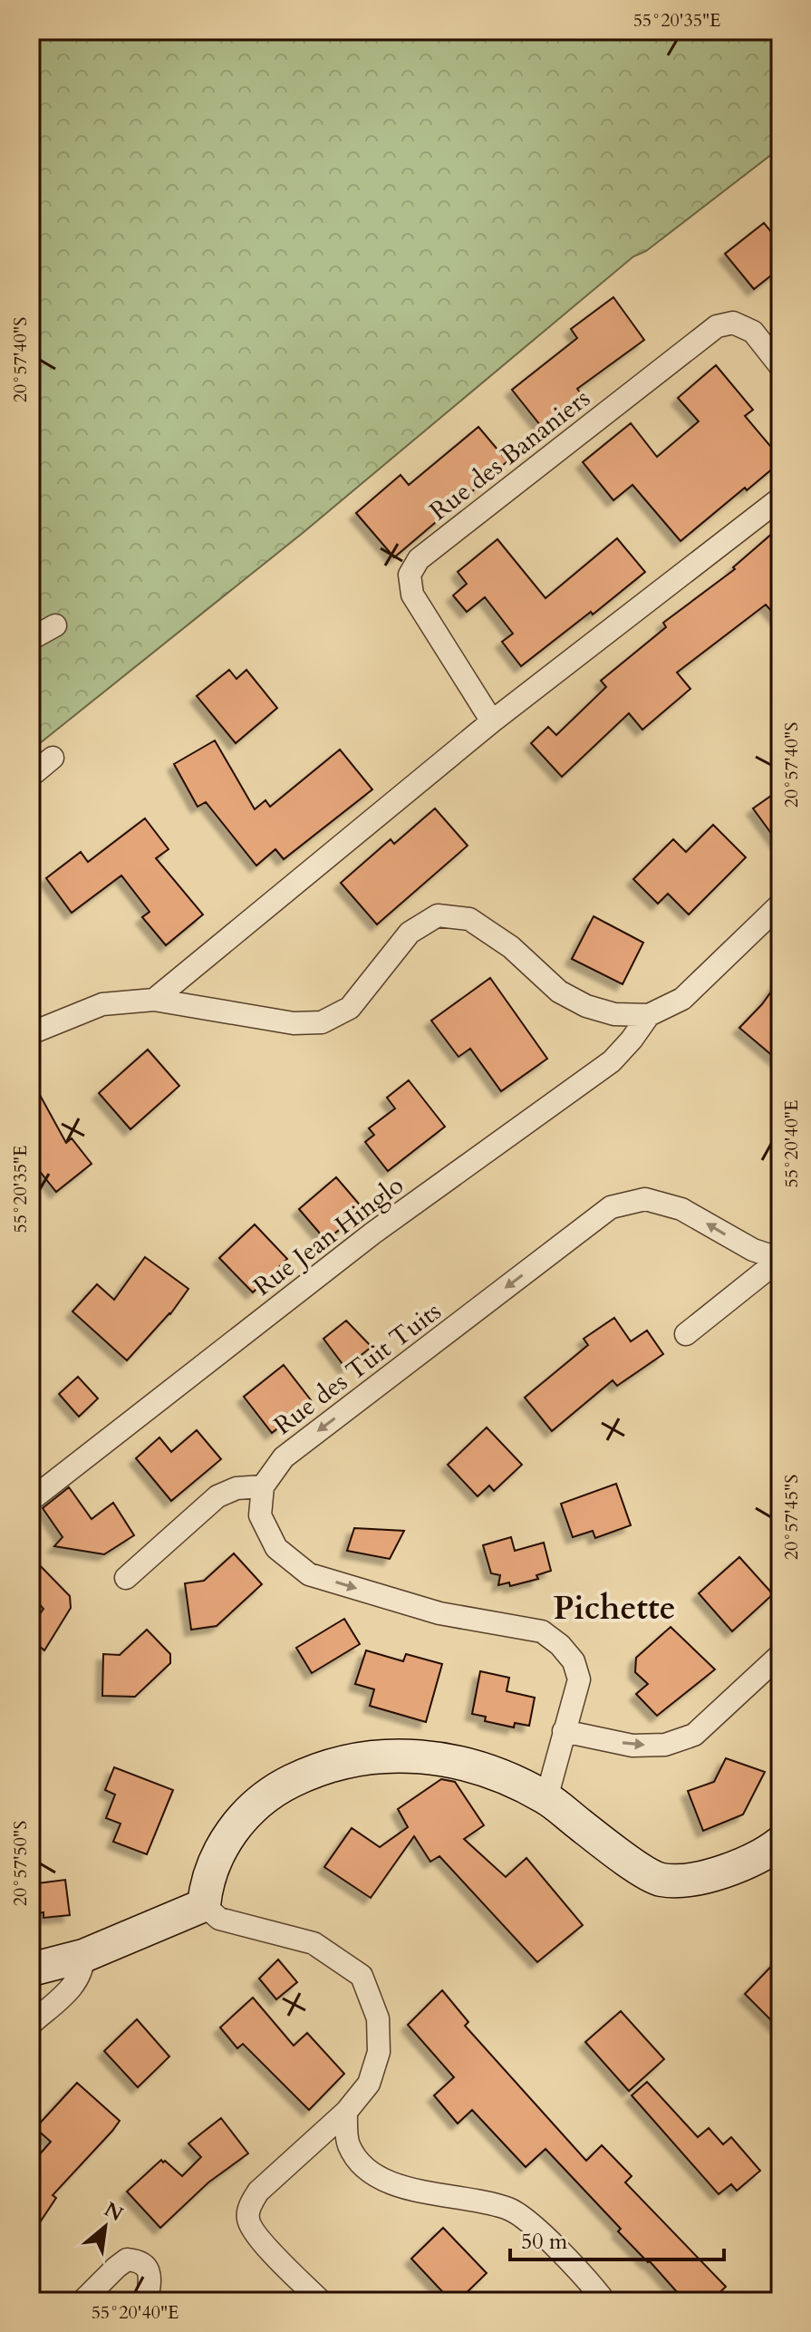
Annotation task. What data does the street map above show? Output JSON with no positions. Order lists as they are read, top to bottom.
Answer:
{
  "streets": {
    "street": ["Rue des Bananiers", "Rue Jean Hinglo", "Rue des Tuit Tuits"]
  },
  "one_way": ["Rue des Tuit Tuits"],
  "districts": ["Pichette"],
  "scale_bar": "50 m",
  "north": "top right",
  "coordinates": [
    "55°20'35\"E",
    "20°57'40\"S",
    "55°20'40\"E",
    "20°57'45\"S",
    "20°57'50\"S"
  ]
}
